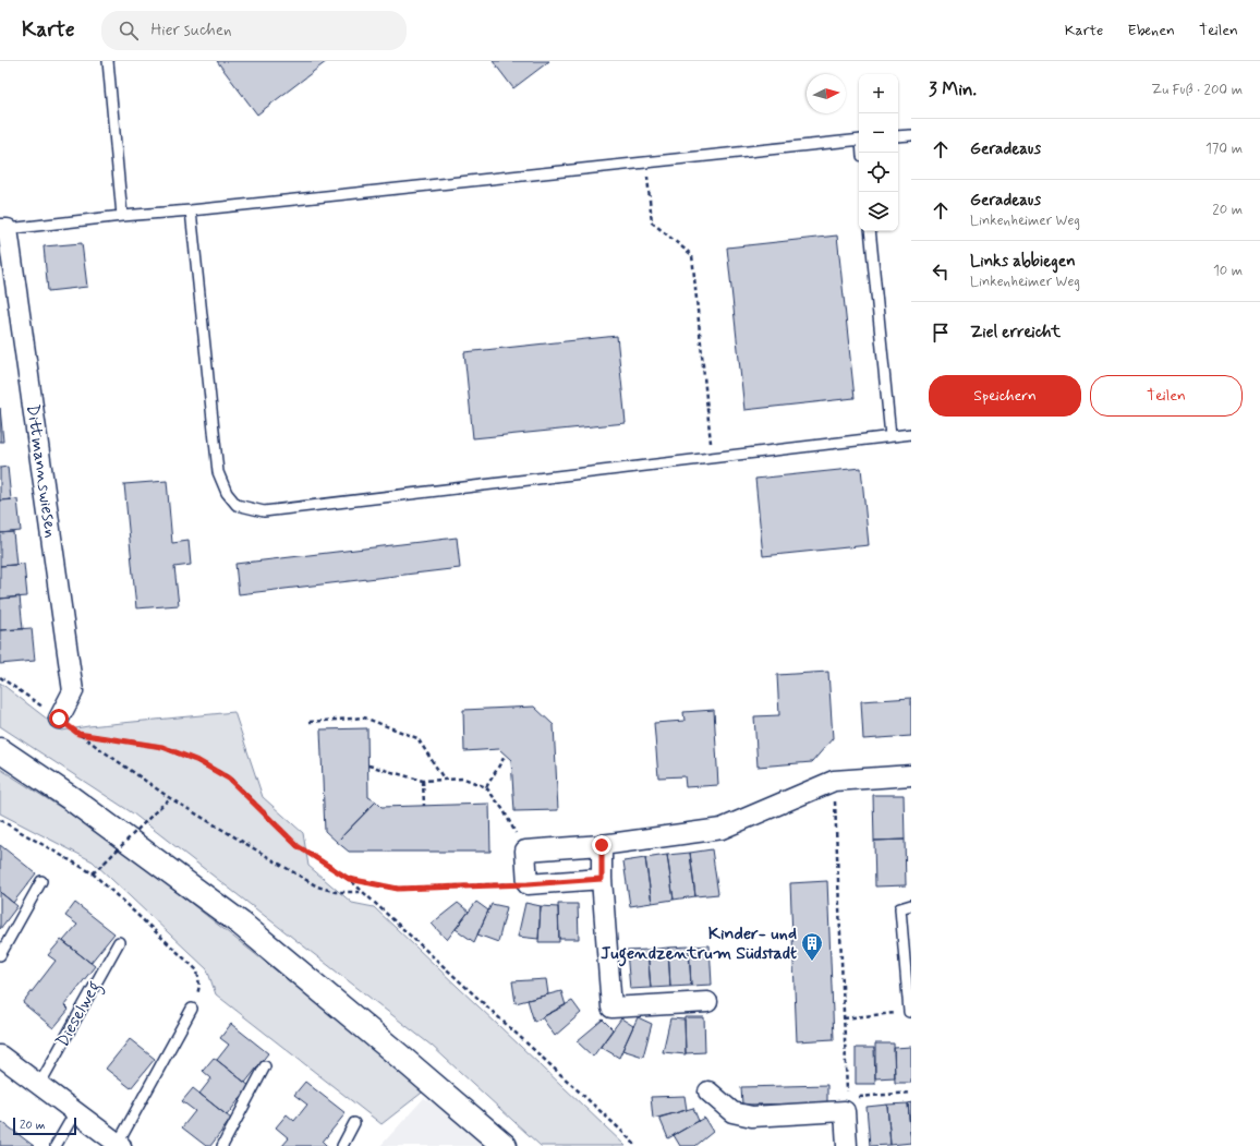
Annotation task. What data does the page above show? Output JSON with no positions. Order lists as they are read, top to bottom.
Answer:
{
  "streets": {
    "street": ["Dittmannswiesen"],
    "lane": ["Dieselweg"]
  },
  "places": {
    "building": ["Kinder- und Jugendzentrum Südstadt"]
  },
  "scale_bar": "20 m",
  "north": "right",
  "page": {
    "header": "Karte",
    "search": "Hier suchen",
    "nav": ["Karte", "Ebenen", "Teilen"],
    "heading": ["3 Min.", "Zu Fuß · 200 m"],
    "map_buttons": ["+", "−"],
    "list": [
      ["Geradeaus", "170 m"],
      ["Geradeaus", "Linkenheimer Weg", "20 m"],
      ["Links abbiegen", "Linkenheimer Weg", "10 m"],
      "Ziel erreicht"
    ],
    "buttons": ["Speichern", "Teilen"],
    "scale": "20 m"
  }
}
